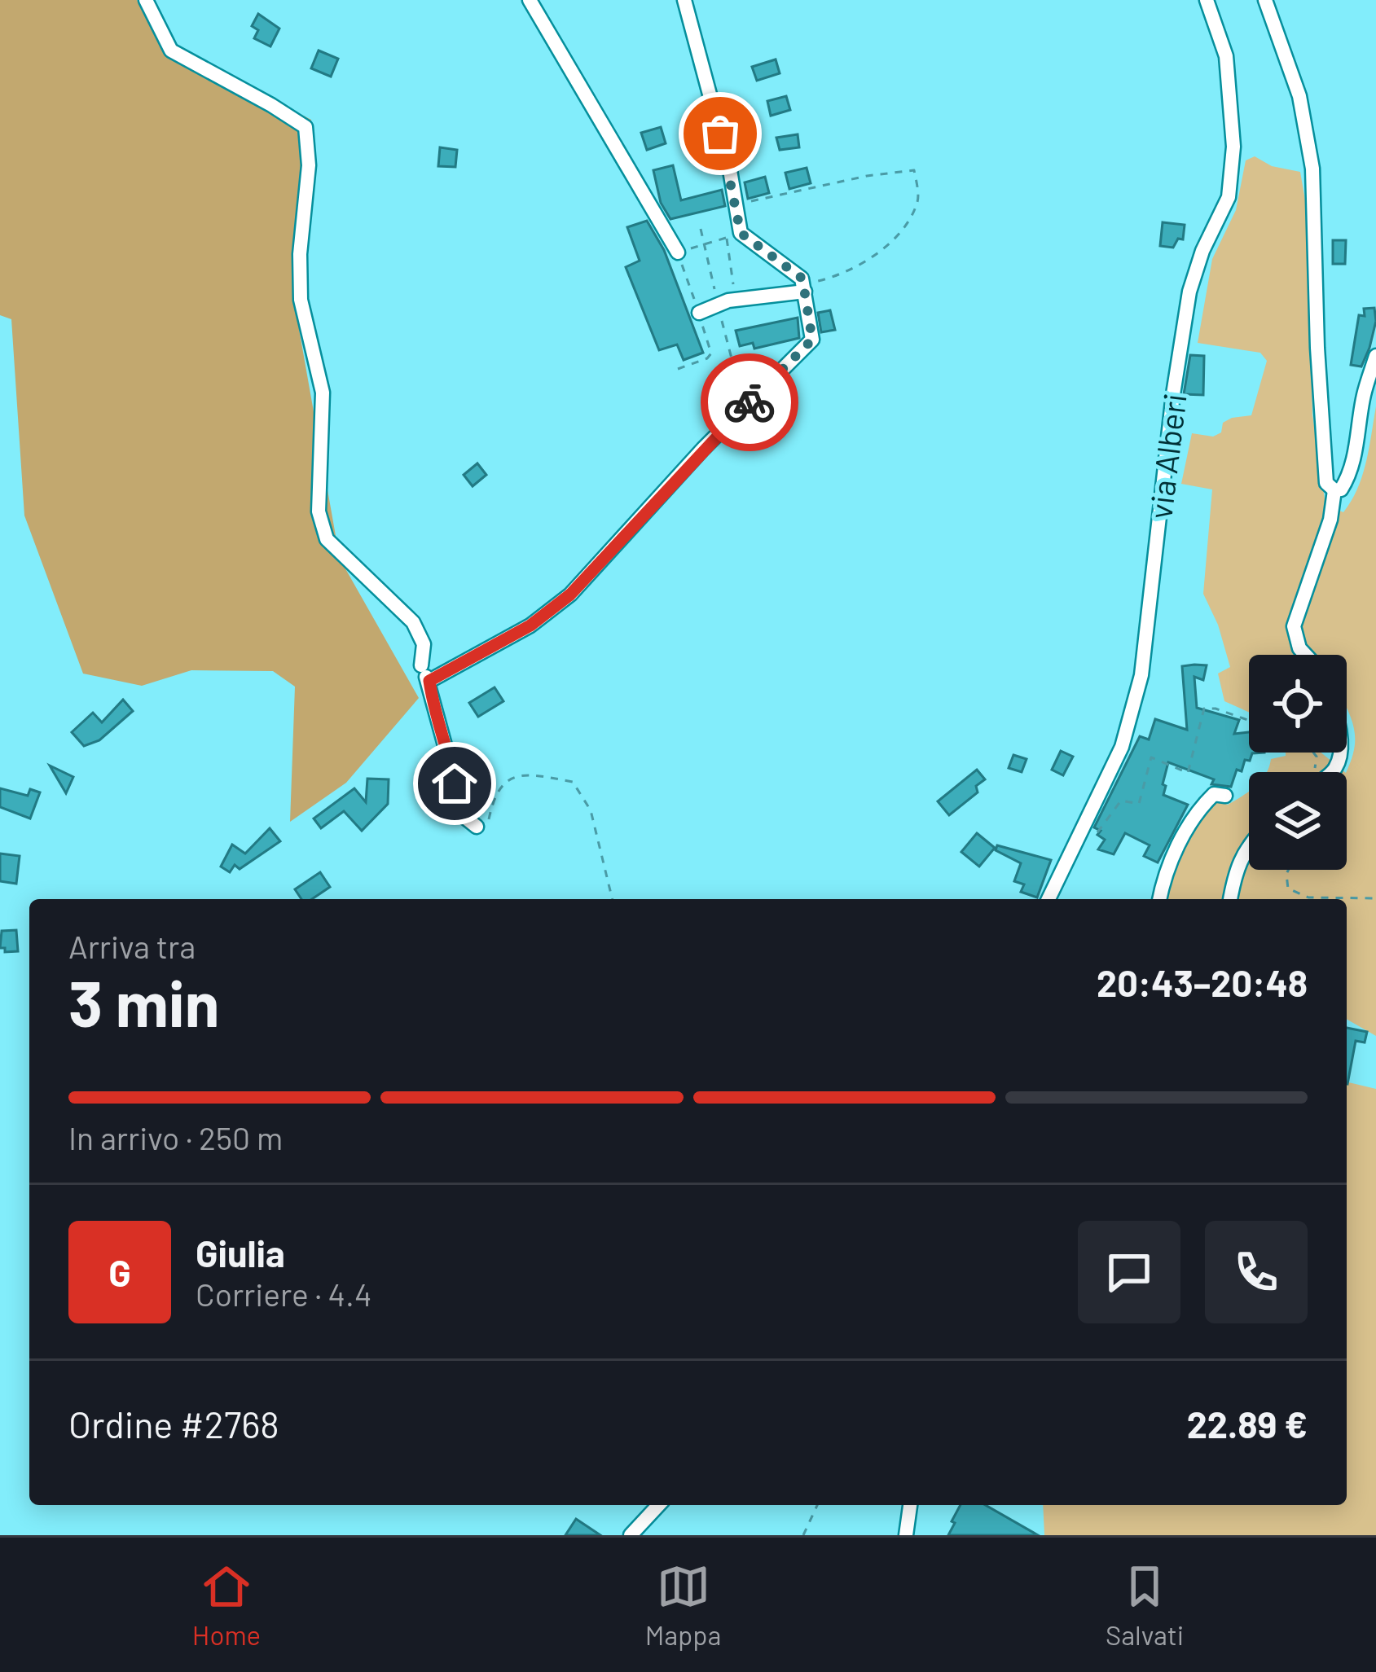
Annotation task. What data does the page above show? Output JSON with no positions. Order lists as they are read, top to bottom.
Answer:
{
  "streets": {
    "street": ["via Alberi"]
  },
  "page": {
    "heading": ["3 min", "Arriva tra", "20:43–20:48"],
    "panel": [
      "Giulia",
      "Corriere · 4.4",
      "Ordine #2768",
      "22.89 €"
    ],
    "bar": "In arrivo · 250 m",
    "round": "G",
    "tabs": ["Home", "Mappa", "Salvati"]
  }
}
